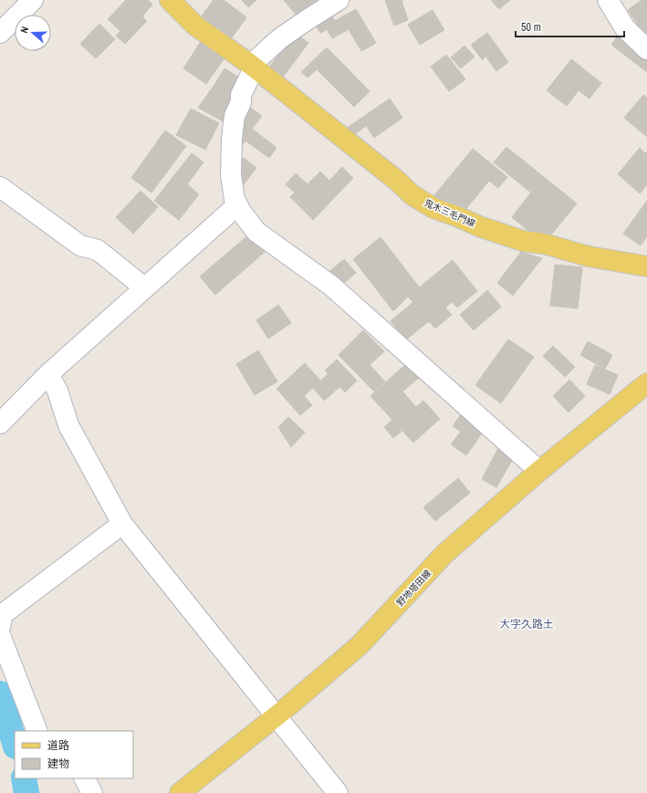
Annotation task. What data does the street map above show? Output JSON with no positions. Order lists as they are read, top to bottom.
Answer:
{
  "streets": {
    "main road": ["鬼木三毛門線", "野地塔田線"]
  },
  "districts": ["大字久路土"],
  "legend": ["道路", "建物"],
  "scale_bar": "50 m",
  "north": "left"
}
